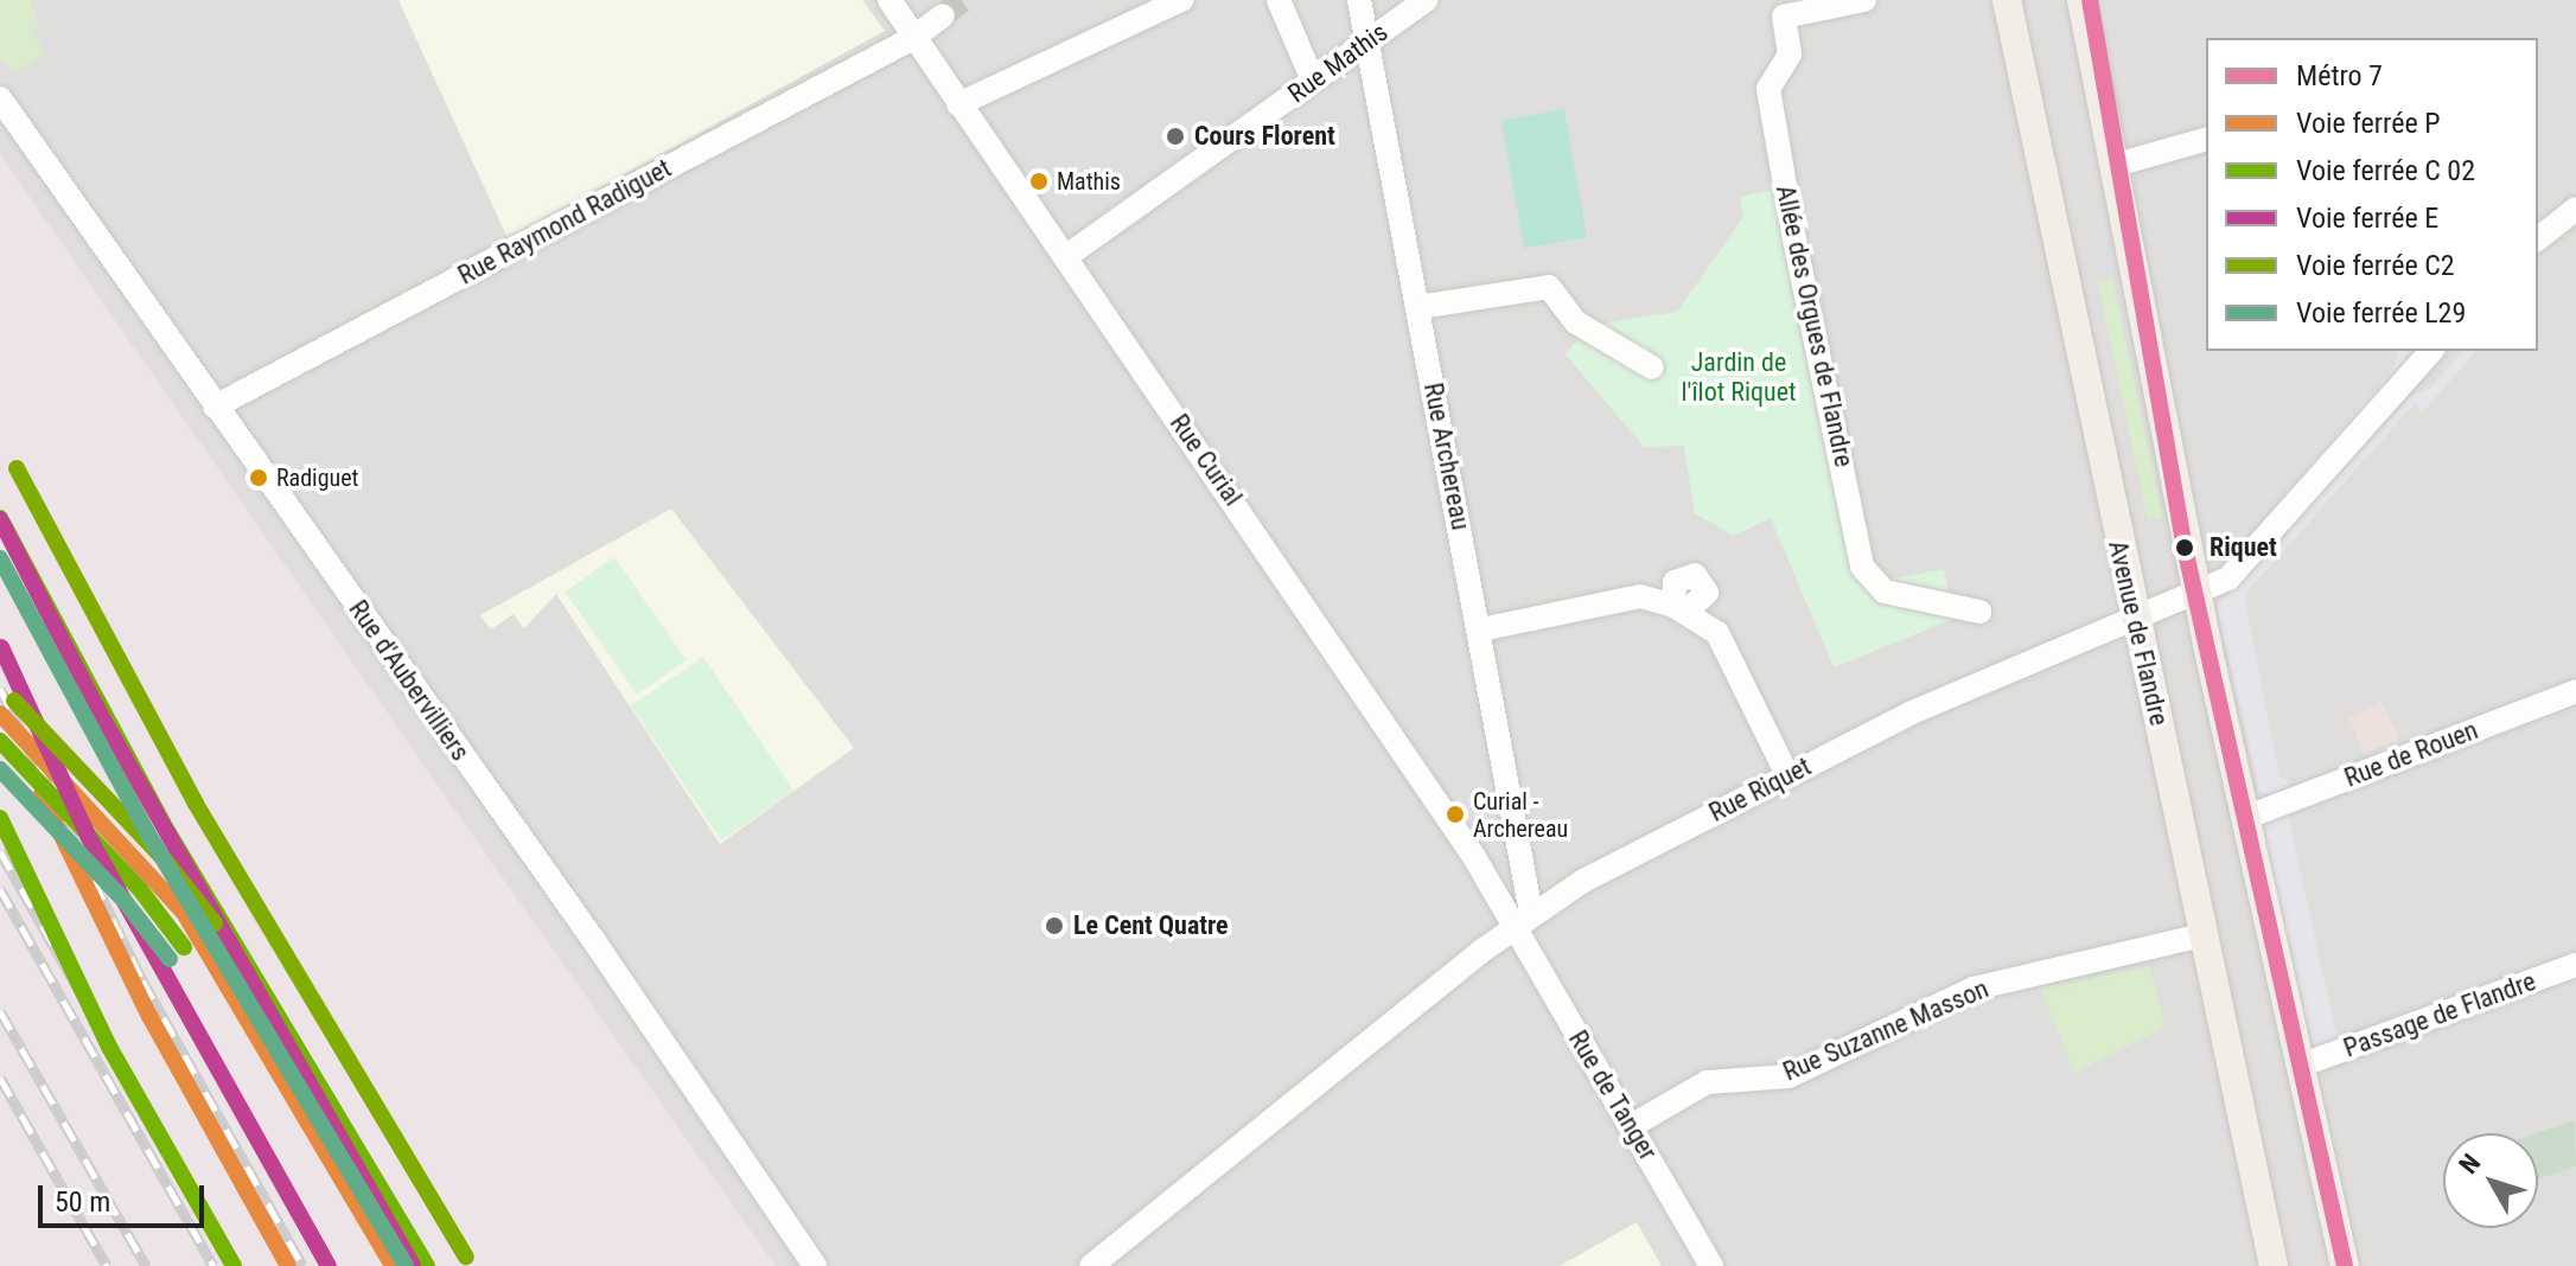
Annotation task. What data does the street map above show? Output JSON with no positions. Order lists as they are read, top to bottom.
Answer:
{
  "streets": {
    "main road": ["Avenue de Flandre"],
    "street": [
      "Rue Mathis",
      "Rue Raymond Radiguet",
      "Allée des Orgues de Flandre",
      "Rue Archereau",
      "Rue Curial",
      "Rue d'Aubervilliers",
      "Rue de Rouen",
      "Rue Riquet",
      "Passage de Flandre",
      "Rue Suzanne Masson",
      "Rue de Tanger"
    ]
  },
  "crossings": [
    ["Rue Mathis", "Rue Archereau"],
    ["Rue Mathis", "Rue Curial"],
    ["Rue Raymond Radiguet", "Rue Curial"],
    ["Rue Raymond Radiguet", "Rue d'Aubervilliers"],
    ["Rue Archereau", "Rue Curial"],
    ["Rue Archereau", "Rue Riquet"],
    ["Rue Archereau", "Rue de Tanger"],
    ["Rue Curial", "Rue Riquet"],
    ["Rue Curial", "Rue de Tanger"],
    ["Avenue de Flandre", "Rue Riquet"],
    ["Avenue de Flandre", "Rue Suzanne Masson"],
    ["Rue Riquet", "Rue de Tanger"],
    ["Rue Suzanne Masson", "Rue de Tanger"]
  ],
  "parks": ["Jardin de l'îlot Riquet"],
  "places": [
    "Cours Florent",
    "Mathis",
    "Radiguet",
    "Riquet",
    "Curial - Archereau",
    "Le Cent Quatre"
  ],
  "lines": [
    "metro line 7",
    "rail line C2",
    "rail line E",
    "rail line L29",
    "rail line P"
  ],
  "legend": [
    "Métro 7",
    "Voie ferrée P",
    "Voie ferrée C 02",
    "Voie ferrée E",
    "Voie ferrée C2",
    "Voie ferrée L29"
  ],
  "scale_bar": "50 m",
  "north": "top left"
}
